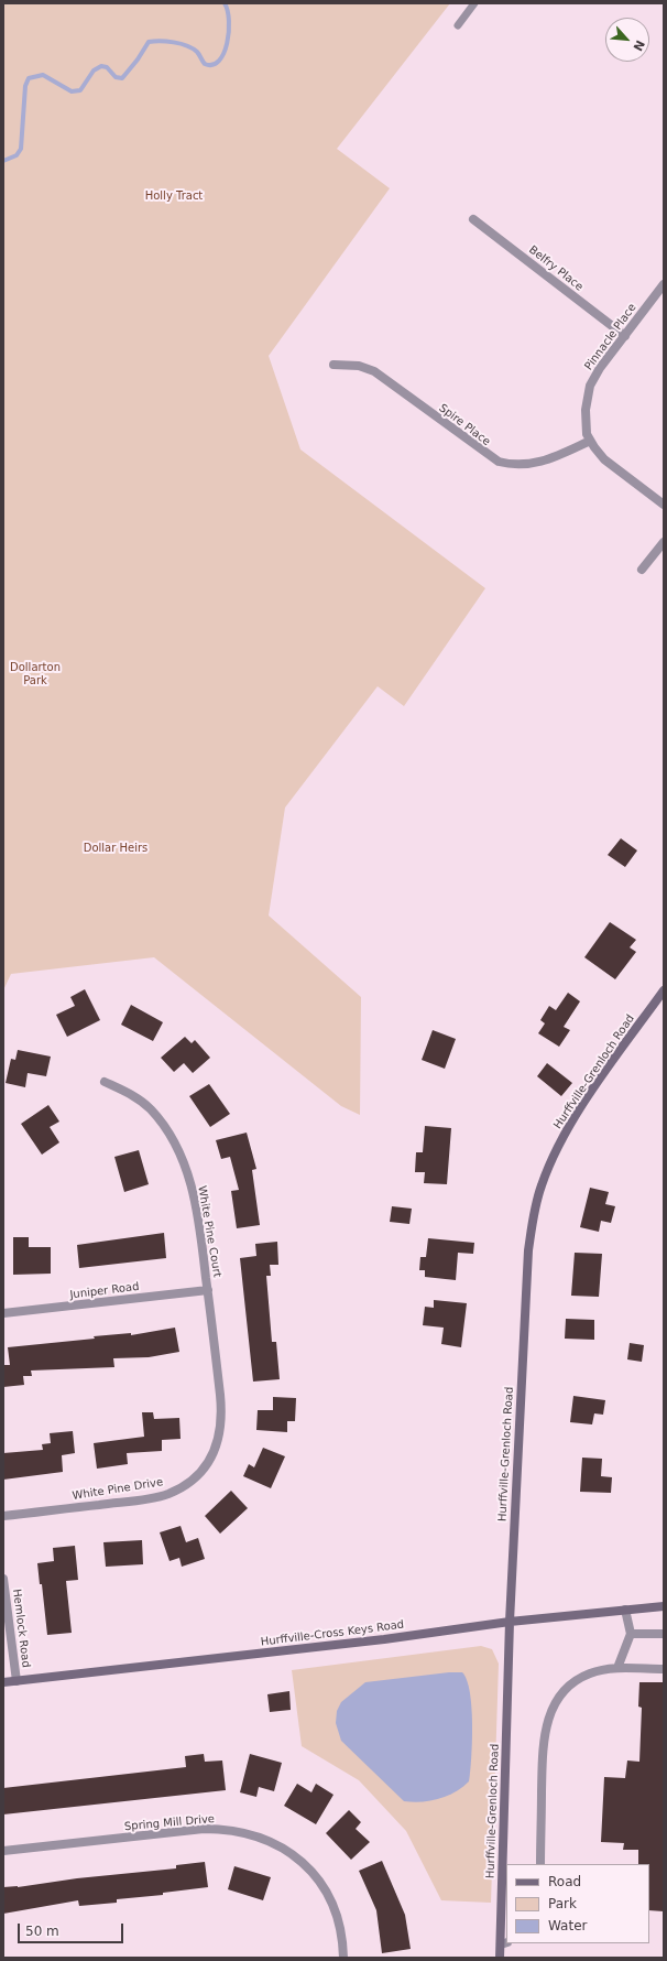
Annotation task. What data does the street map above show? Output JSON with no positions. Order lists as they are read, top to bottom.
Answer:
{
  "streets": {
    "main road": ["Hurffville-Grenloch Road", "Hurffville-Cross Keys Road"],
    "street": [
      "Belfry Place",
      "Pinnacle Place",
      "Spire Place",
      "White Pine Court",
      "Juniper Road",
      "White Pine Drive",
      "Hemlock Road",
      "Spring Mill Drive"
    ]
  },
  "crossings": [
    ["Belfry Place", "Pinnacle Place"],
    ["Pinnacle Place", "Spire Place"],
    ["Hurffville-Grenloch Road", "Hurffville-Cross Keys Road"],
    ["White Pine Court", "Juniper Road"],
    ["White Pine Court", "White Pine Drive"],
    ["Juniper Road", "White Pine Drive"],
    ["Hemlock Road", "Hurffville-Cross Keys Road"]
  ],
  "parks": ["Holly Tract", "Dollarton Park", "Dollar Heirs"],
  "legend": ["Road", "Park", "Water"],
  "scale_bar": "50 m",
  "north": "bottom right"
}
